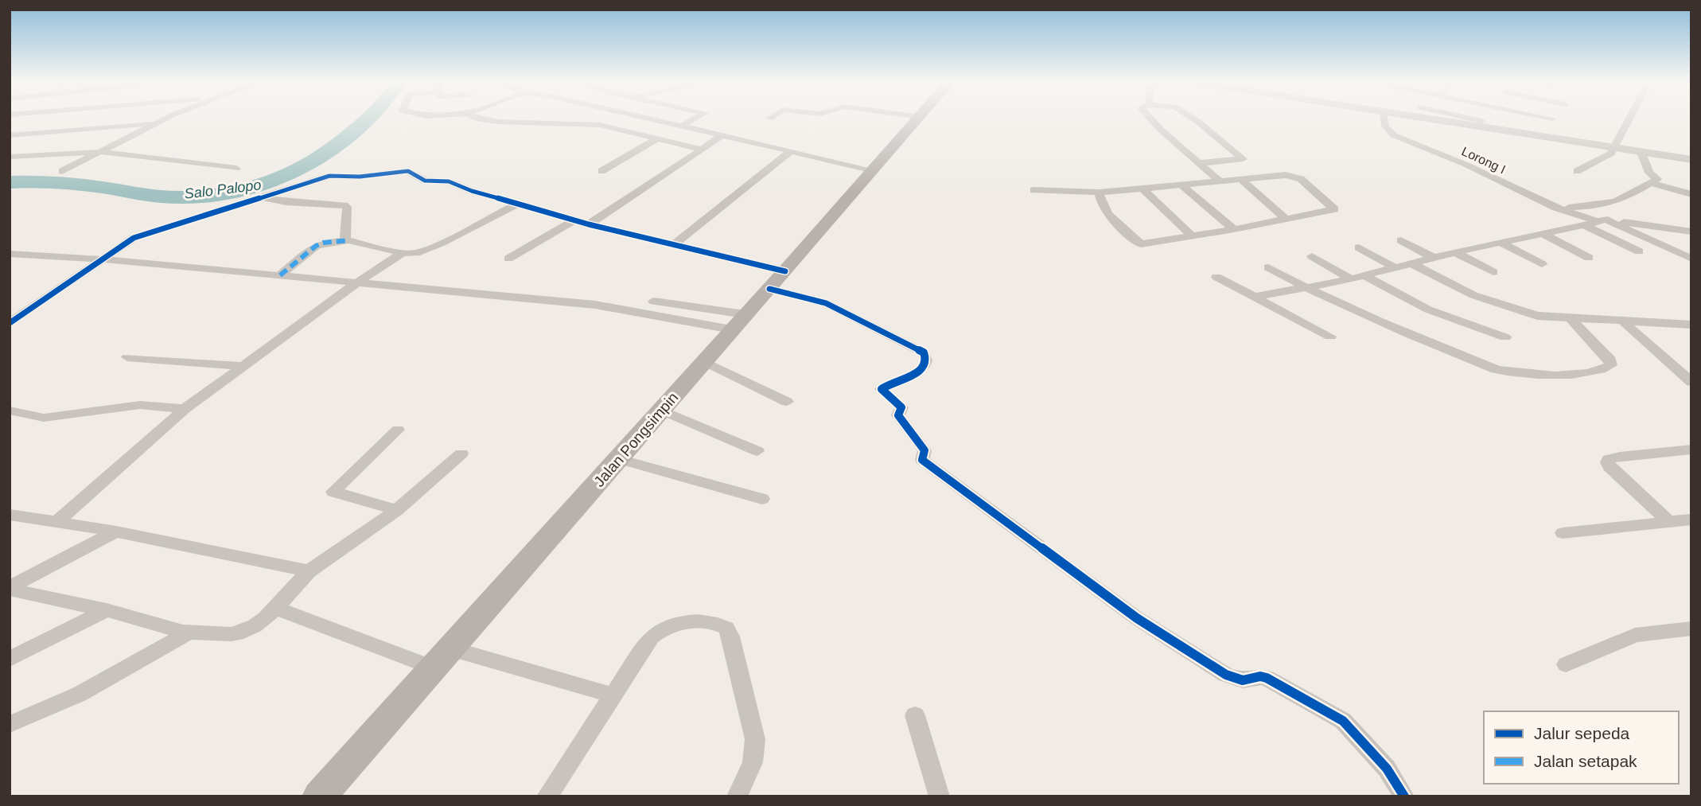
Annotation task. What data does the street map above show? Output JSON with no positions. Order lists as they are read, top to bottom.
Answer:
{
  "streets": {
    "main road": ["Jalan Pongsimpin"],
    "street": ["Lorong I"]
  },
  "water": ["Salo Palopo"],
  "legend": ["Jalur sepeda", "Jalan setapak"]
}
